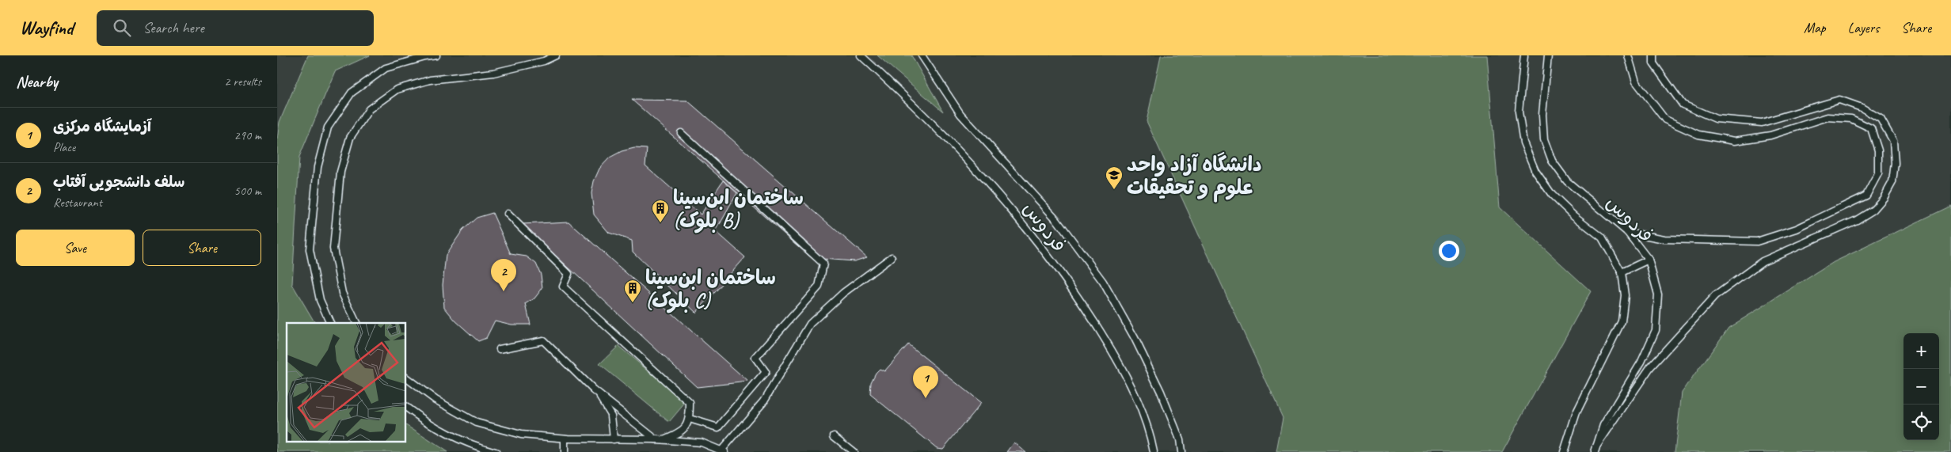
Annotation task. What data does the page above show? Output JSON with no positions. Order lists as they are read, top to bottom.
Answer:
{
  "streets": {
    "lane": ["فردوس"]
  },
  "places": {
    "school or university": ["دانشگاه آزاد واحد علوم و تحقیقات"],
    "building": ["ساختمان ابن‌سینا (بلوک B)", "ساختمان ابن‌سینا (بلوک C)"]
  },
  "page": {
    "header": "Wayfind",
    "search": "Search here",
    "nav": ["Map", "Layers", "Share"],
    "heading": ["Nearby", "2 results"],
    "list": [
      {
        "mark": "1",
        "name": "آزمایشگاه مرکزی",
        "note": "Place",
        "value": "290 m"
      },
      {
        "mark": "2",
        "name": "سلف دانشجویی آفتاب",
        "note": "Restaurant",
        "value": "500 m"
      }
    ],
    "buttons": ["Save", "Share"],
    "pins": ["2", "1"],
    "map_buttons": ["+", "−"]
  }
}
